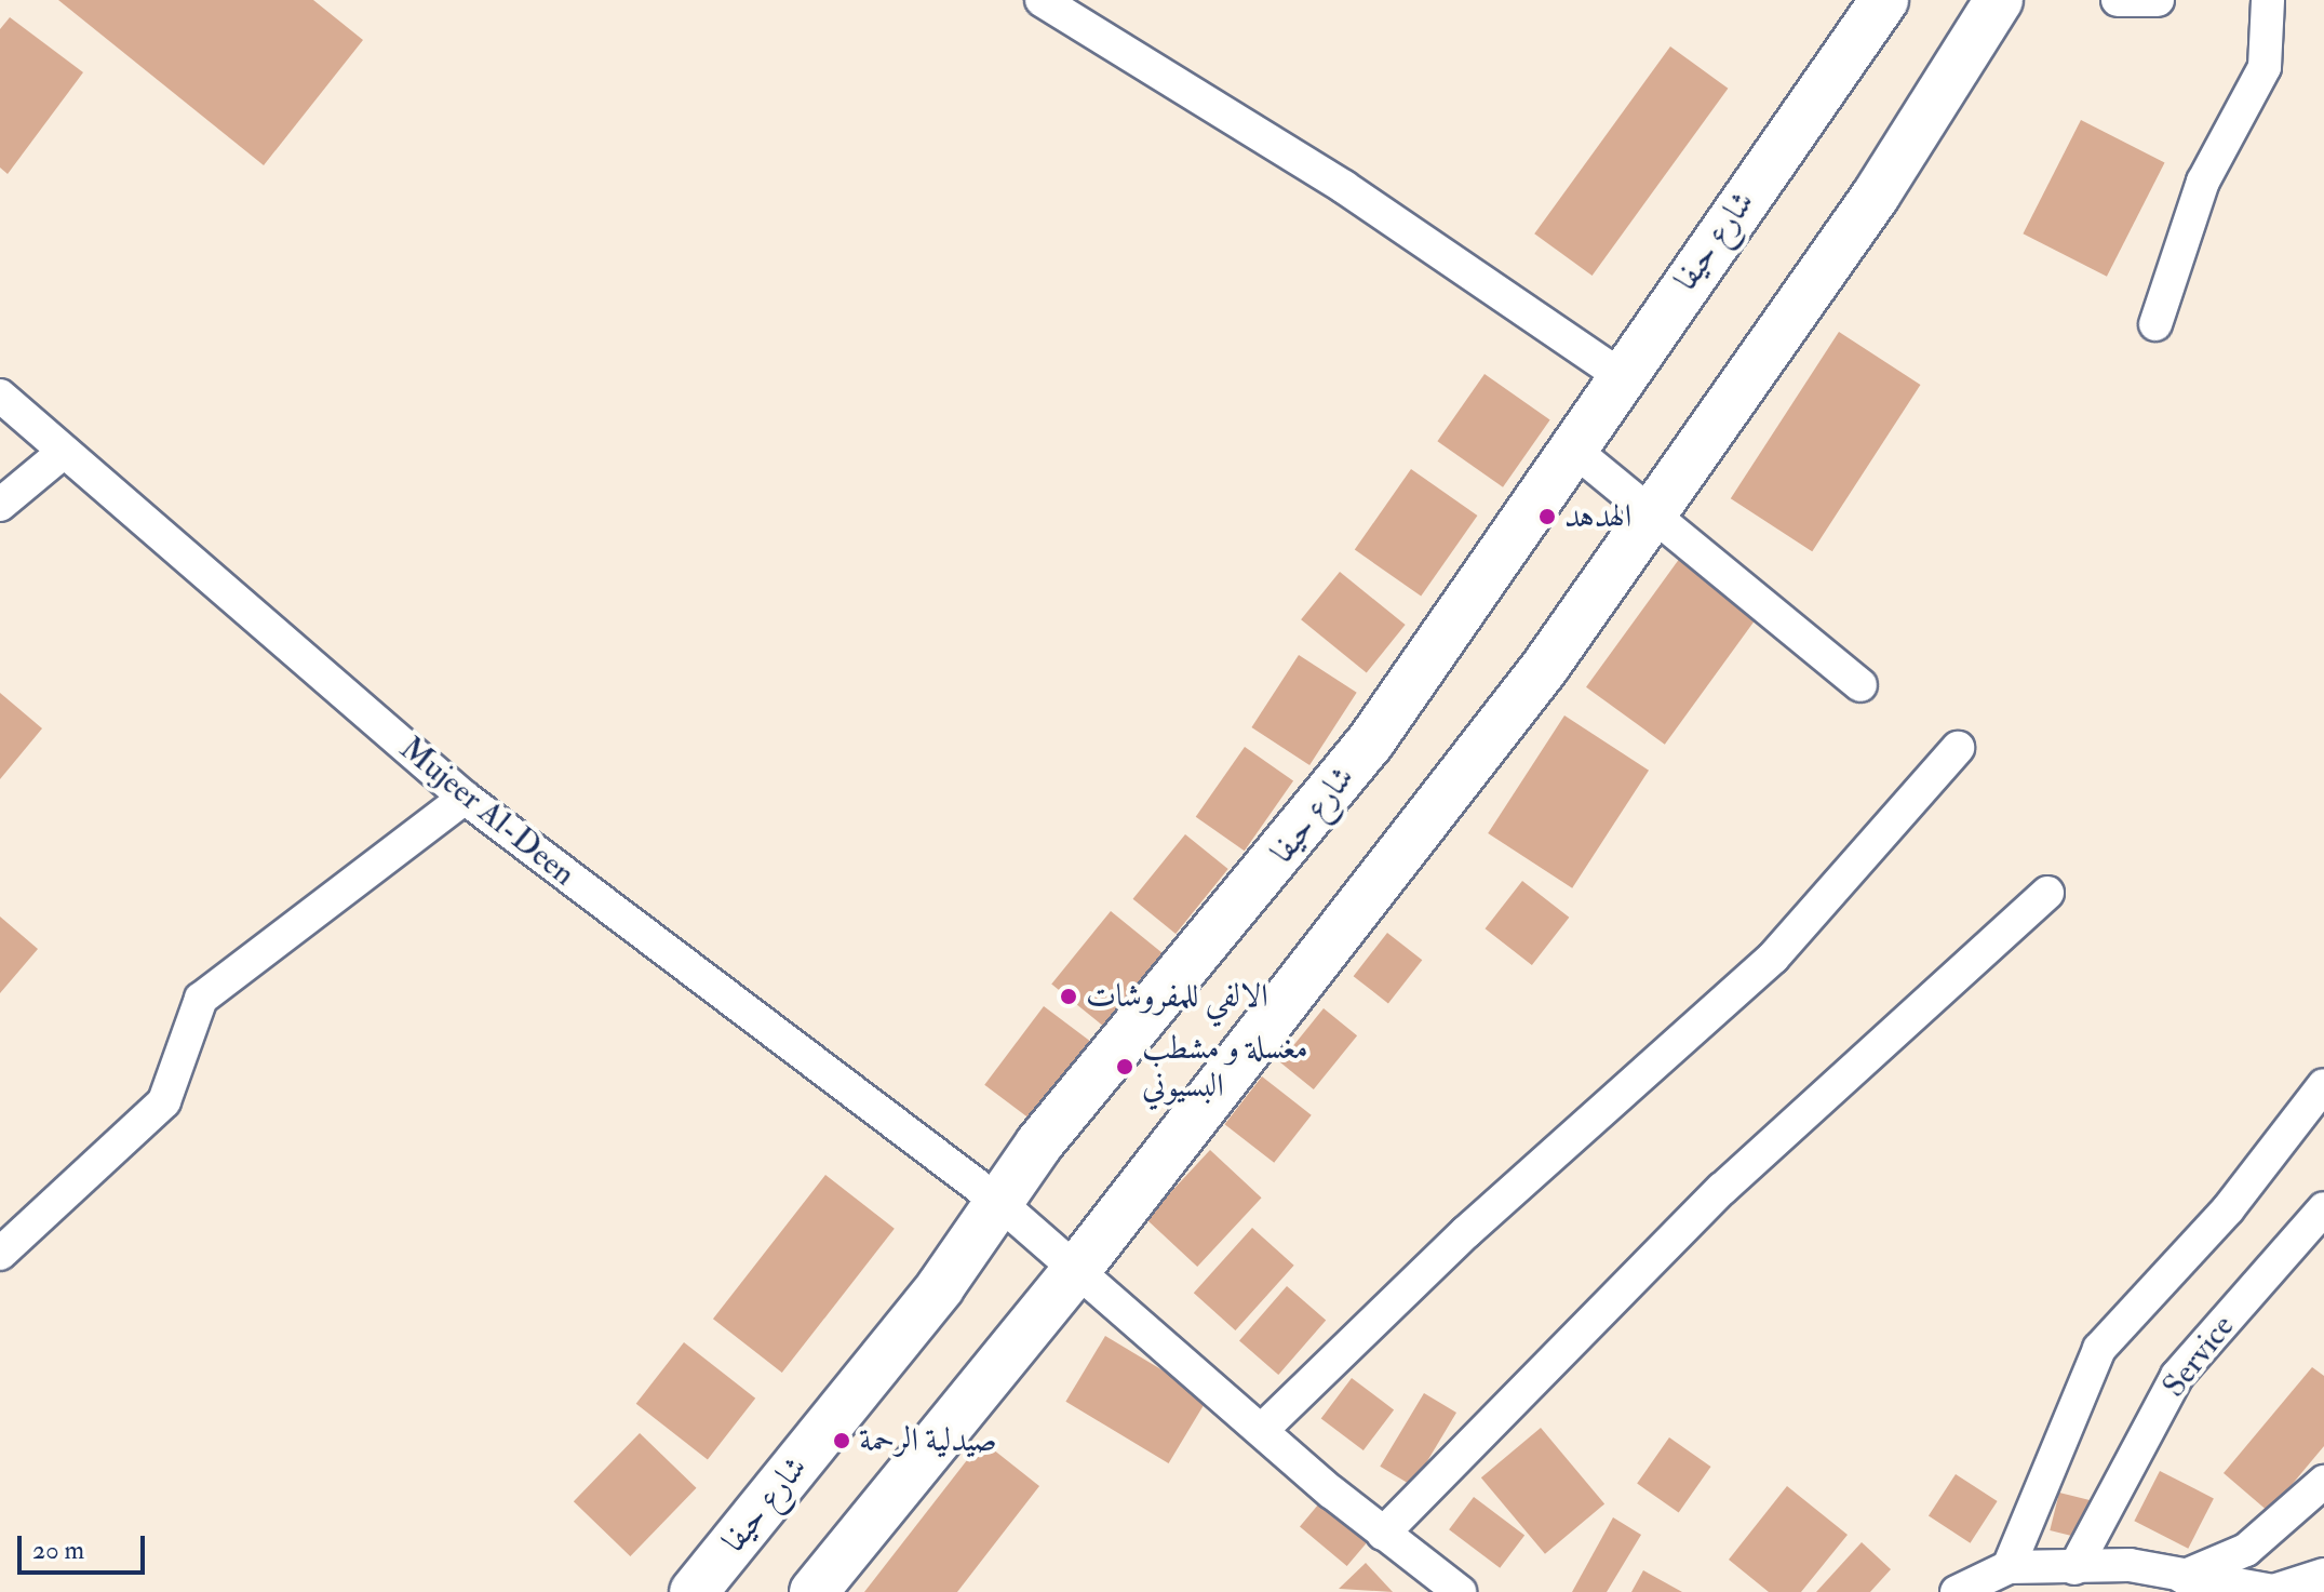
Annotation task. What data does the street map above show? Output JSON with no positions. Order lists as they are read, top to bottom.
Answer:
{
  "streets": {
    "main road": ["شارع حيفا"],
    "street": ["Mujeer Al-Deen", "Service"]
  },
  "crossings": [
    ["شارع حيفا", "Mujeer Al-Deen"]
  ],
  "places": [
    "الهدهد",
    "الالفي للمفروشات",
    "مغسلة و مشطب البسيوني",
    "صيدلية الرحمة"
  ],
  "scale_bar": "20 m"
}
